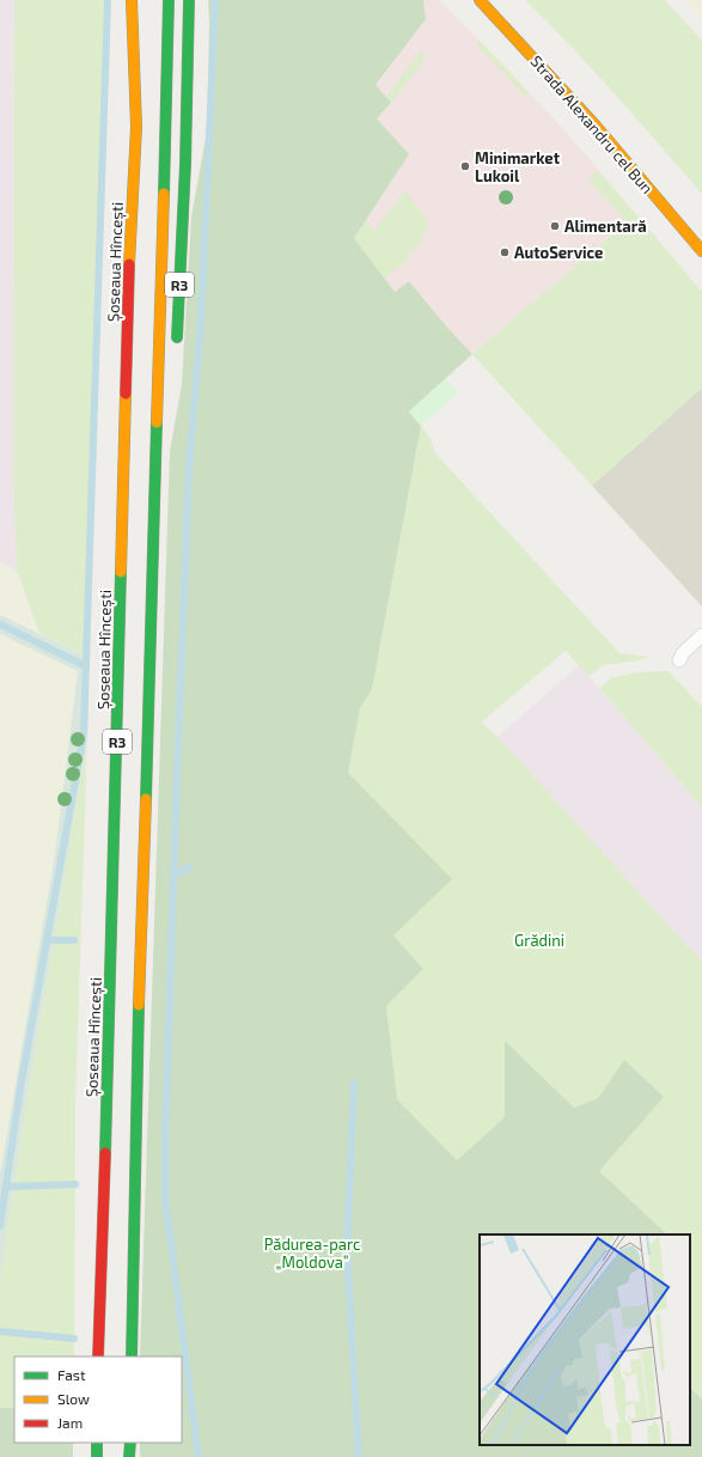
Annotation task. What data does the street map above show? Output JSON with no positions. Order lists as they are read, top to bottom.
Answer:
{
  "streets": {
    "main road": ["Strada Alexandru cel Bun", "Șoseaua Hîncești", "R3"]
  },
  "crossings": [
    ["Șoseaua Hîncești", "R3"]
  ],
  "parks": ["Grădini", "Pădurea-parc „Moldova”"],
  "places": ["Minimarket Lukoil", "Alimentară", "AutoService"],
  "legend": ["Fast", "Slow", "Jam"]
}
